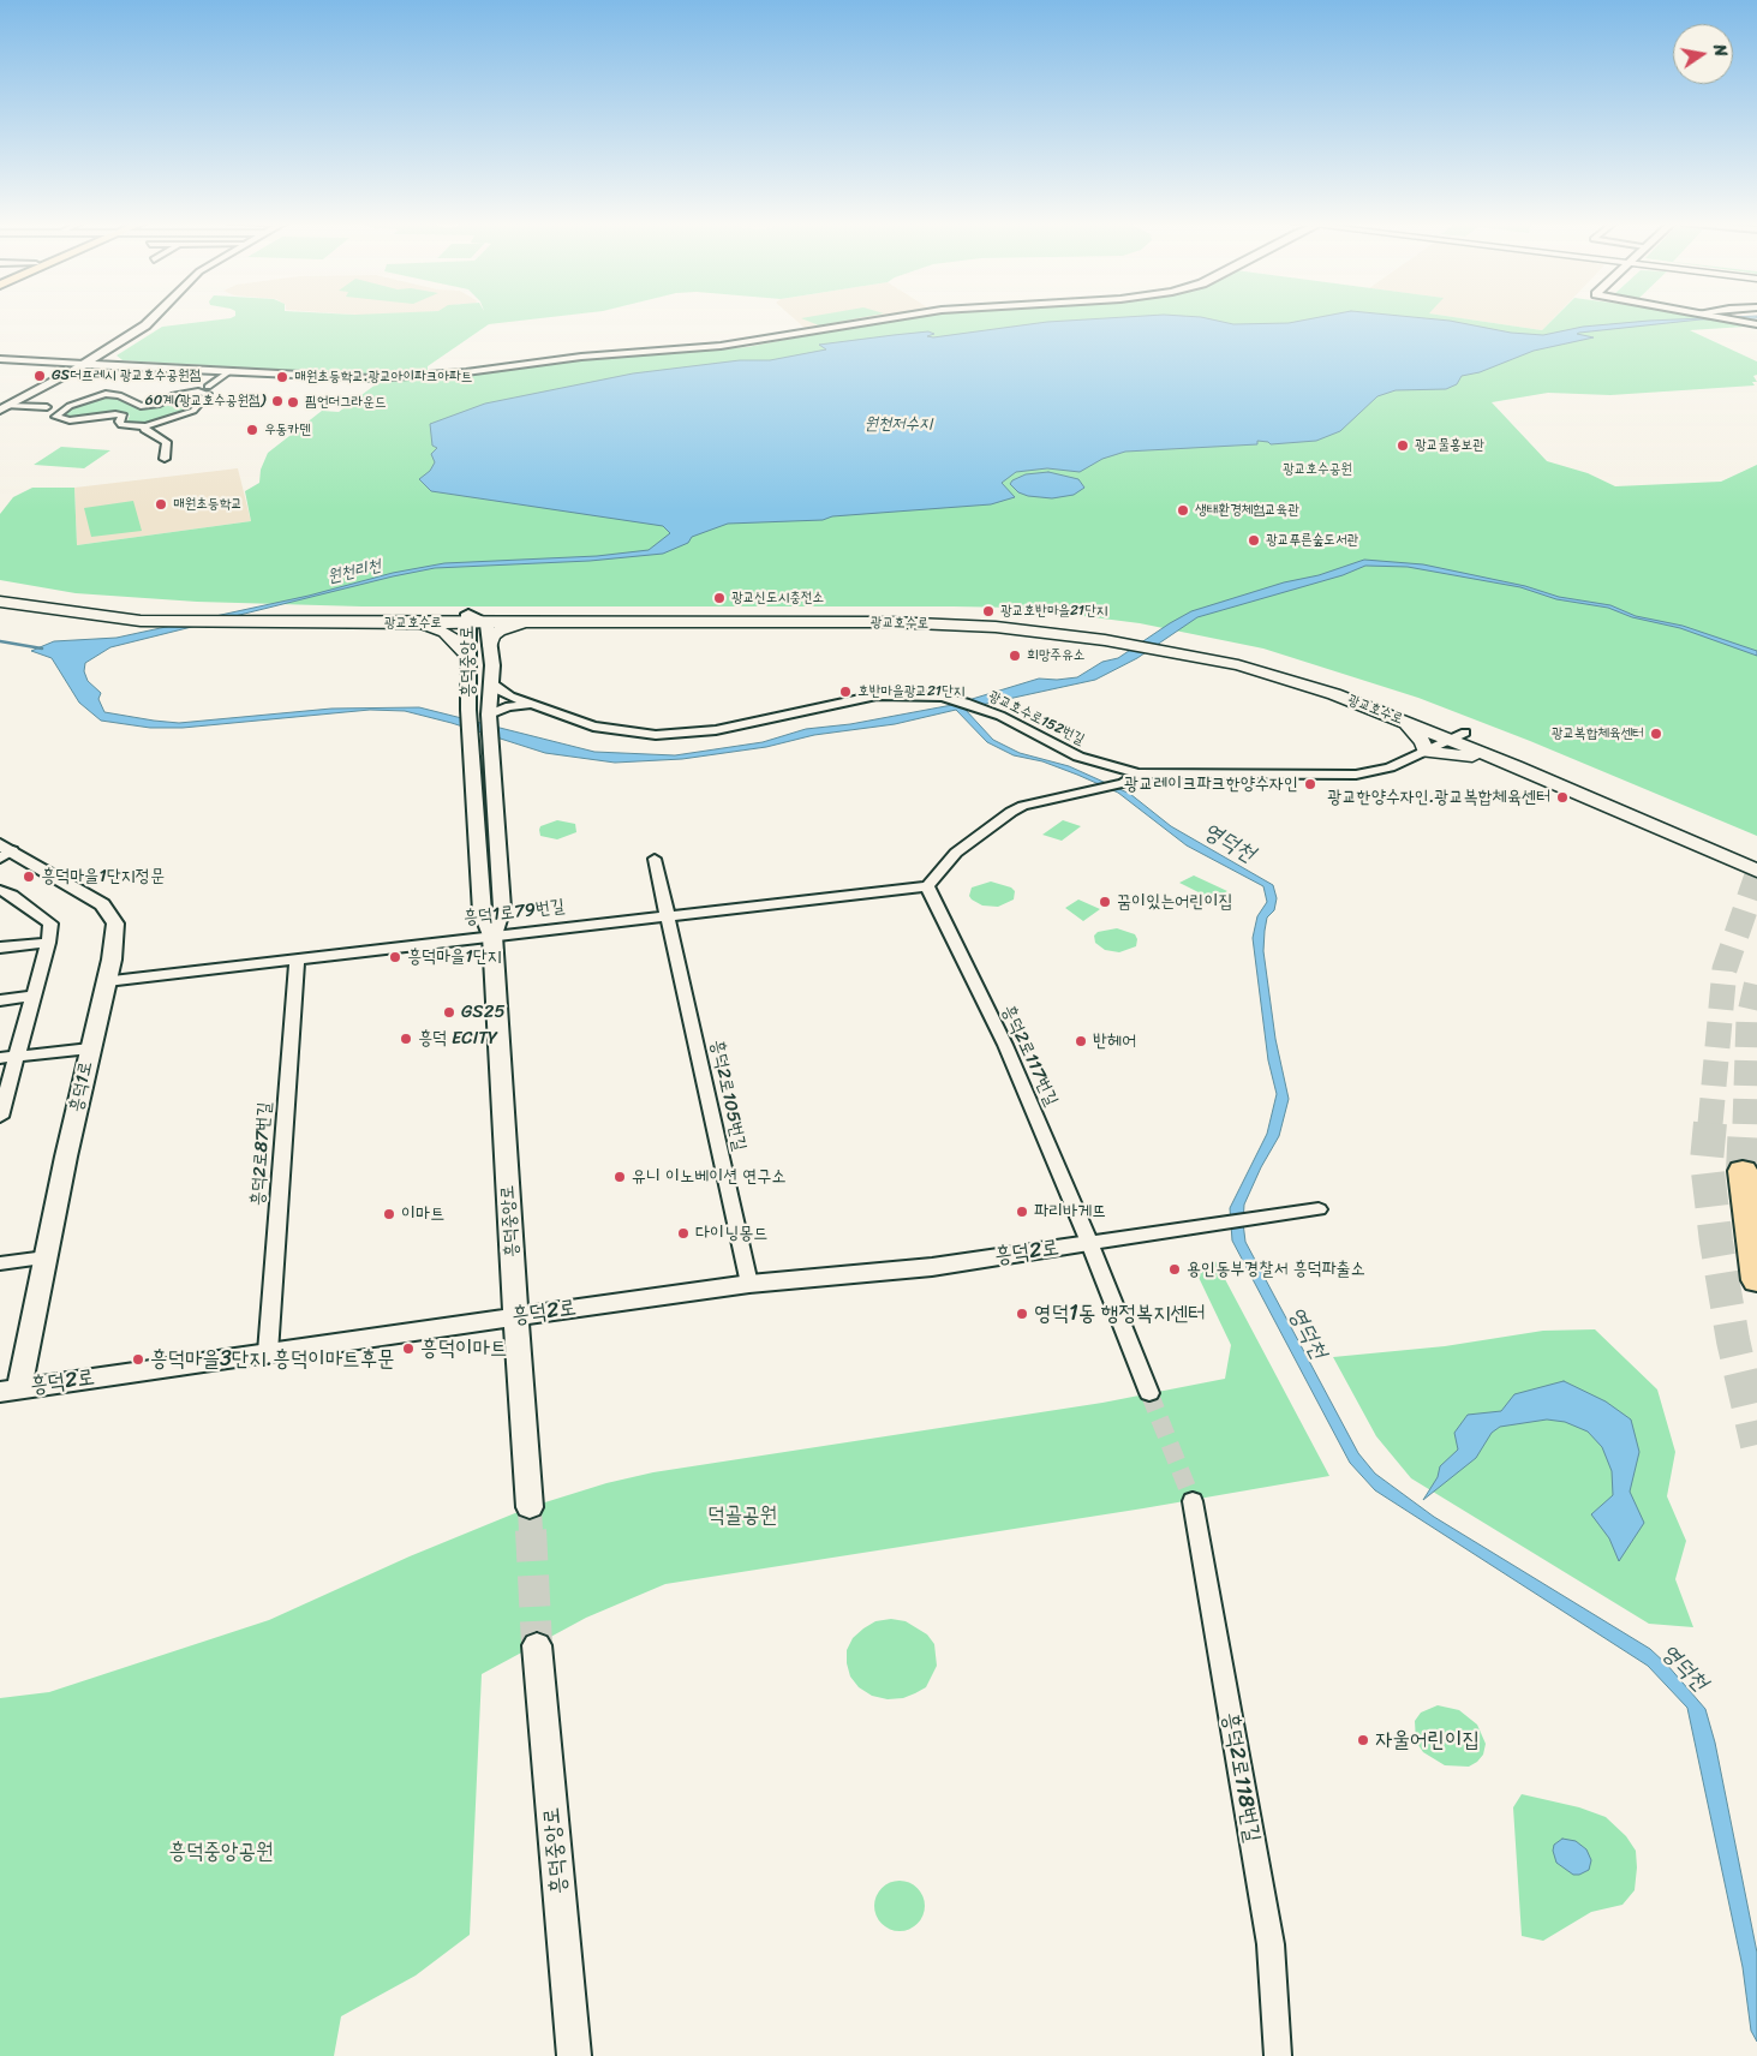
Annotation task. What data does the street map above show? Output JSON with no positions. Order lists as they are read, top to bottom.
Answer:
{
  "streets": {
    "main road": ["광교호수로"],
    "street": [
      "흥덕중앙로",
      "광교호수로152번길",
      "흥덕1로79번길",
      "흥덕2로117번길",
      "흥덕1로",
      "흥덕2로105번길",
      "흥덕2로87번길",
      "흥덕2로",
      "흥덕2로118번길"
    ]
  },
  "crossings": [
    ["광교호수로", "흥덕중앙로"],
    ["광교호수로", "광교호수로152번길"],
    ["흥덕중앙로", "광교호수로152번길"],
    ["흥덕중앙로", "흥덕1로79번길"],
    ["흥덕중앙로", "흥덕2로"],
    ["흥덕1로79번길", "흥덕2로117번길"],
    ["흥덕1로79번길", "흥덕1로"],
    ["흥덕1로79번길", "흥덕2로105번길"],
    ["흥덕1로79번길", "흥덕2로87번길"],
    ["흥덕2로117번길", "흥덕2로"],
    ["흥덕1로", "흥덕2로"],
    ["흥덕2로105번길", "흥덕2로"],
    ["흥덕2로87번길", "흥덕2로"]
  ],
  "water": ["원천저수지", "원천리천", "영덕천"],
  "parks": ["광교호수공원", "덕골공원", "흥덕중앙공원"],
  "places": [
    "GS더프레시 광교호수공원점",
    "매원초등학교.광교아이파크아파트",
    "60계(광교호수공원점)",
    "핌언더그라운드",
    "우동카덴",
    "광교물홍보관",
    "매원초등학교",
    "생태환경체험교육관",
    "광교푸른숲도서관",
    "광교신도시충전소",
    "광교호반마을21단지",
    "희망주유소",
    "호반마을광교21단지",
    "광교복합체육센터",
    "광교레이크파크한양수자인",
    "광교한양수자인.광교복합체육센터",
    "흥덕마을1단지정문",
    "꿈이있는어린이집",
    "흥덕마을1단지",
    "GS25",
    "흥덕 ECITY",
    "반헤어",
    "유니 이노베이션 연구소",
    "파리바게뜨",
    "이마트",
    "다이닝몽드",
    "용인동부경찰서 흥덕파출소",
    "영덕1동 행정복지센터",
    "흥덕이마트",
    "흥덕마을3단지.흥덕이마트후문",
    "자울어린이집"
  ],
  "north": "right"
}
